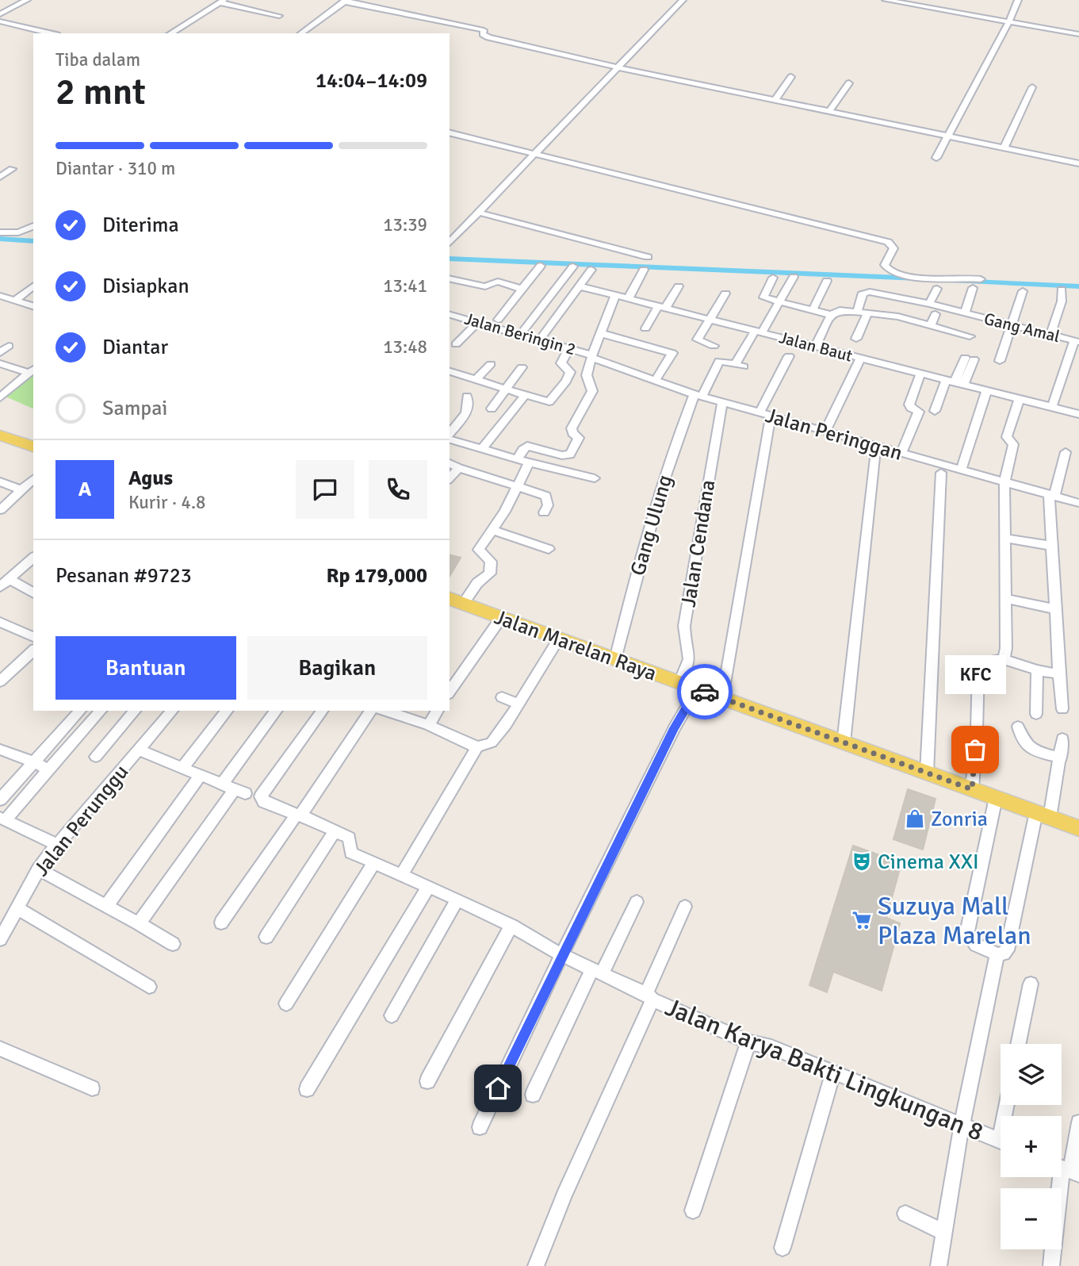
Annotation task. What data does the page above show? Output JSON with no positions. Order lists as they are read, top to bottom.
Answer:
{
  "streets": {
    "main road": ["Jalan Marelan Raya"],
    "street": [
      "Gang Amal",
      "Jalan Beringin 2",
      "Jalan Baut",
      "Jalan Peringgan",
      "Gang Ulung",
      "Jalan Cendana",
      "Jalan Perunggu",
      "Jalan Karya Bakti Lingkungan 8"
    ]
  },
  "crossings": [
    ["Jalan Beringin 2", "Jalan Peringgan"],
    ["Jalan Baut", "Gang Ulung"],
    ["Jalan Peringgan", "Gang Ulung"],
    ["Jalan Peringgan", "Jalan Cendana"],
    ["Gang Ulung", "Jalan Marelan Raya"],
    ["Jalan Cendana", "Jalan Marelan Raya"]
  ],
  "places": {
    "other": ["KFC"],
    "shop": ["Zonria"],
    "theatre": ["Cinema XXI"],
    "supermarket": ["Suzuya Mall Plaza Marelan"]
  },
  "page": {
    "heading": ["2 mnt", "Tiba dalam", "14:04–14:09"],
    "panel": [
      "Agus",
      "Kurir · 4.8",
      "Pesanan #9723",
      "Rp 179,000"
    ],
    "bar": "Diantar · 310 m",
    "list": [
      ["Diterima", "13:39"],
      ["Disiapkan", "13:41"],
      ["Diantar", "13:48"],
      "Sampai"
    ],
    "round": "A",
    "buttons": ["Bantuan", "Bagikan"],
    "bubble": "KFC",
    "map_buttons": ["+", "−"]
  }
}
